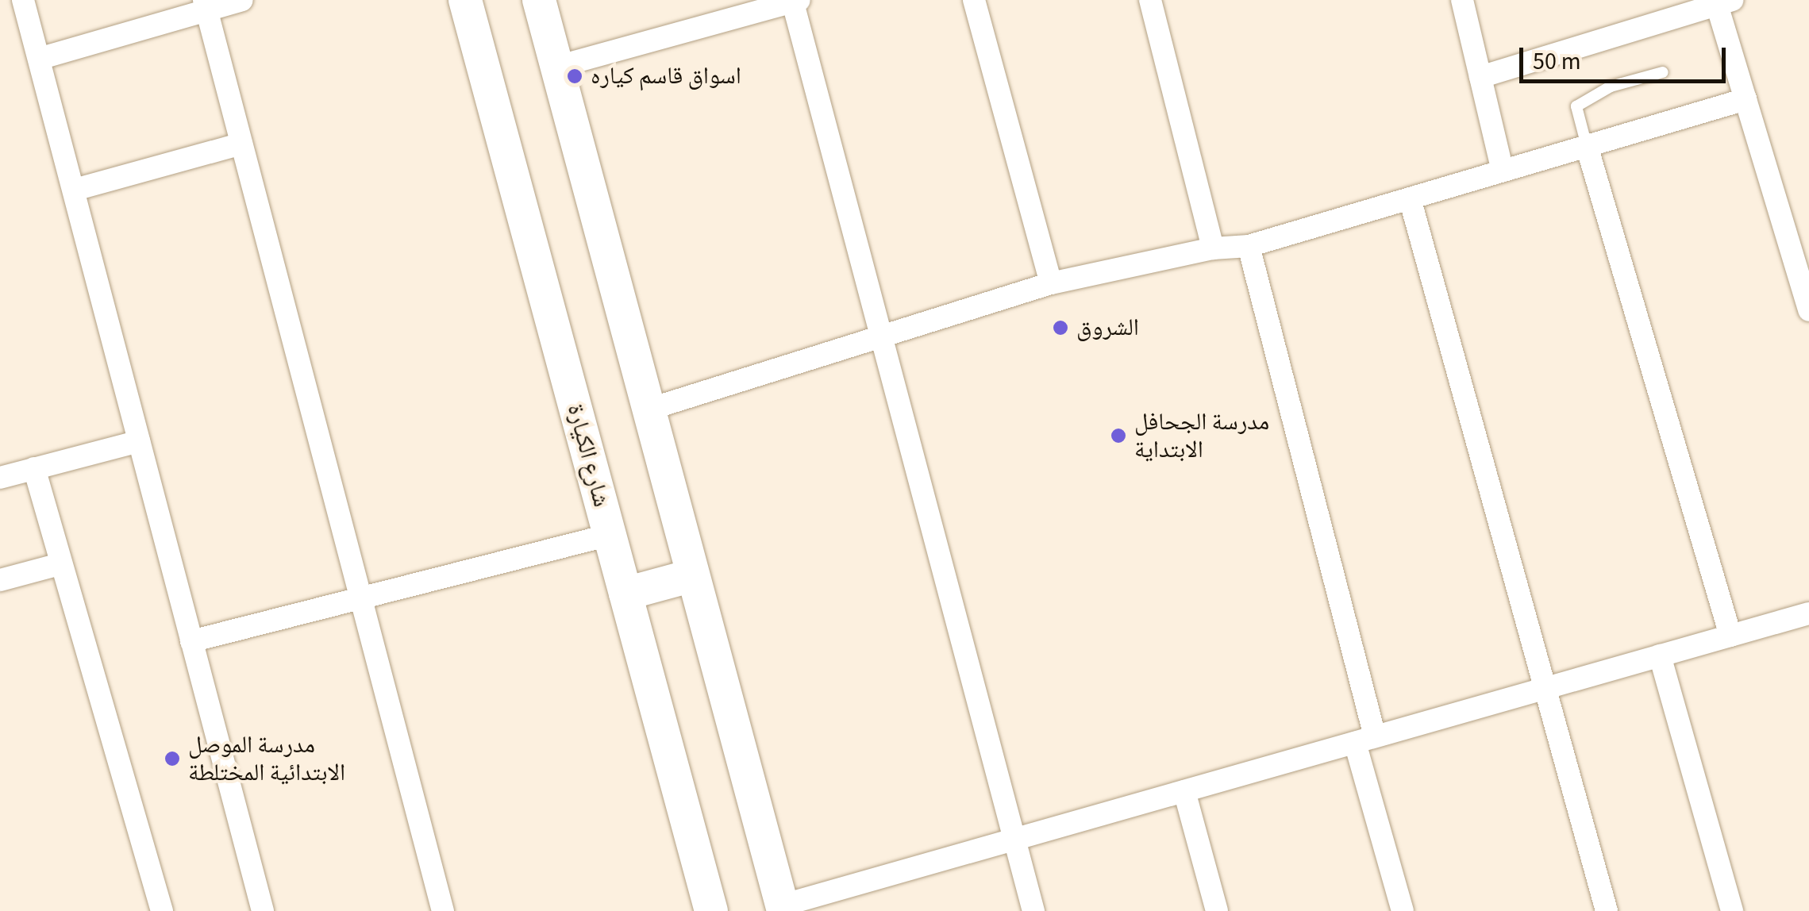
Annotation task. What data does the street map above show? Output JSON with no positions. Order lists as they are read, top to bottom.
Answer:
{
  "streets": {
    "main road": ["شارع الكيارة"]
  },
  "places": [
    "اسواق قاسم كياره",
    "الشروق",
    "مدرسة الجحافل الابتداية",
    "مدرسة الموصل الابتدائية المختلطة"
  ],
  "scale_bar": "50 m"
}
